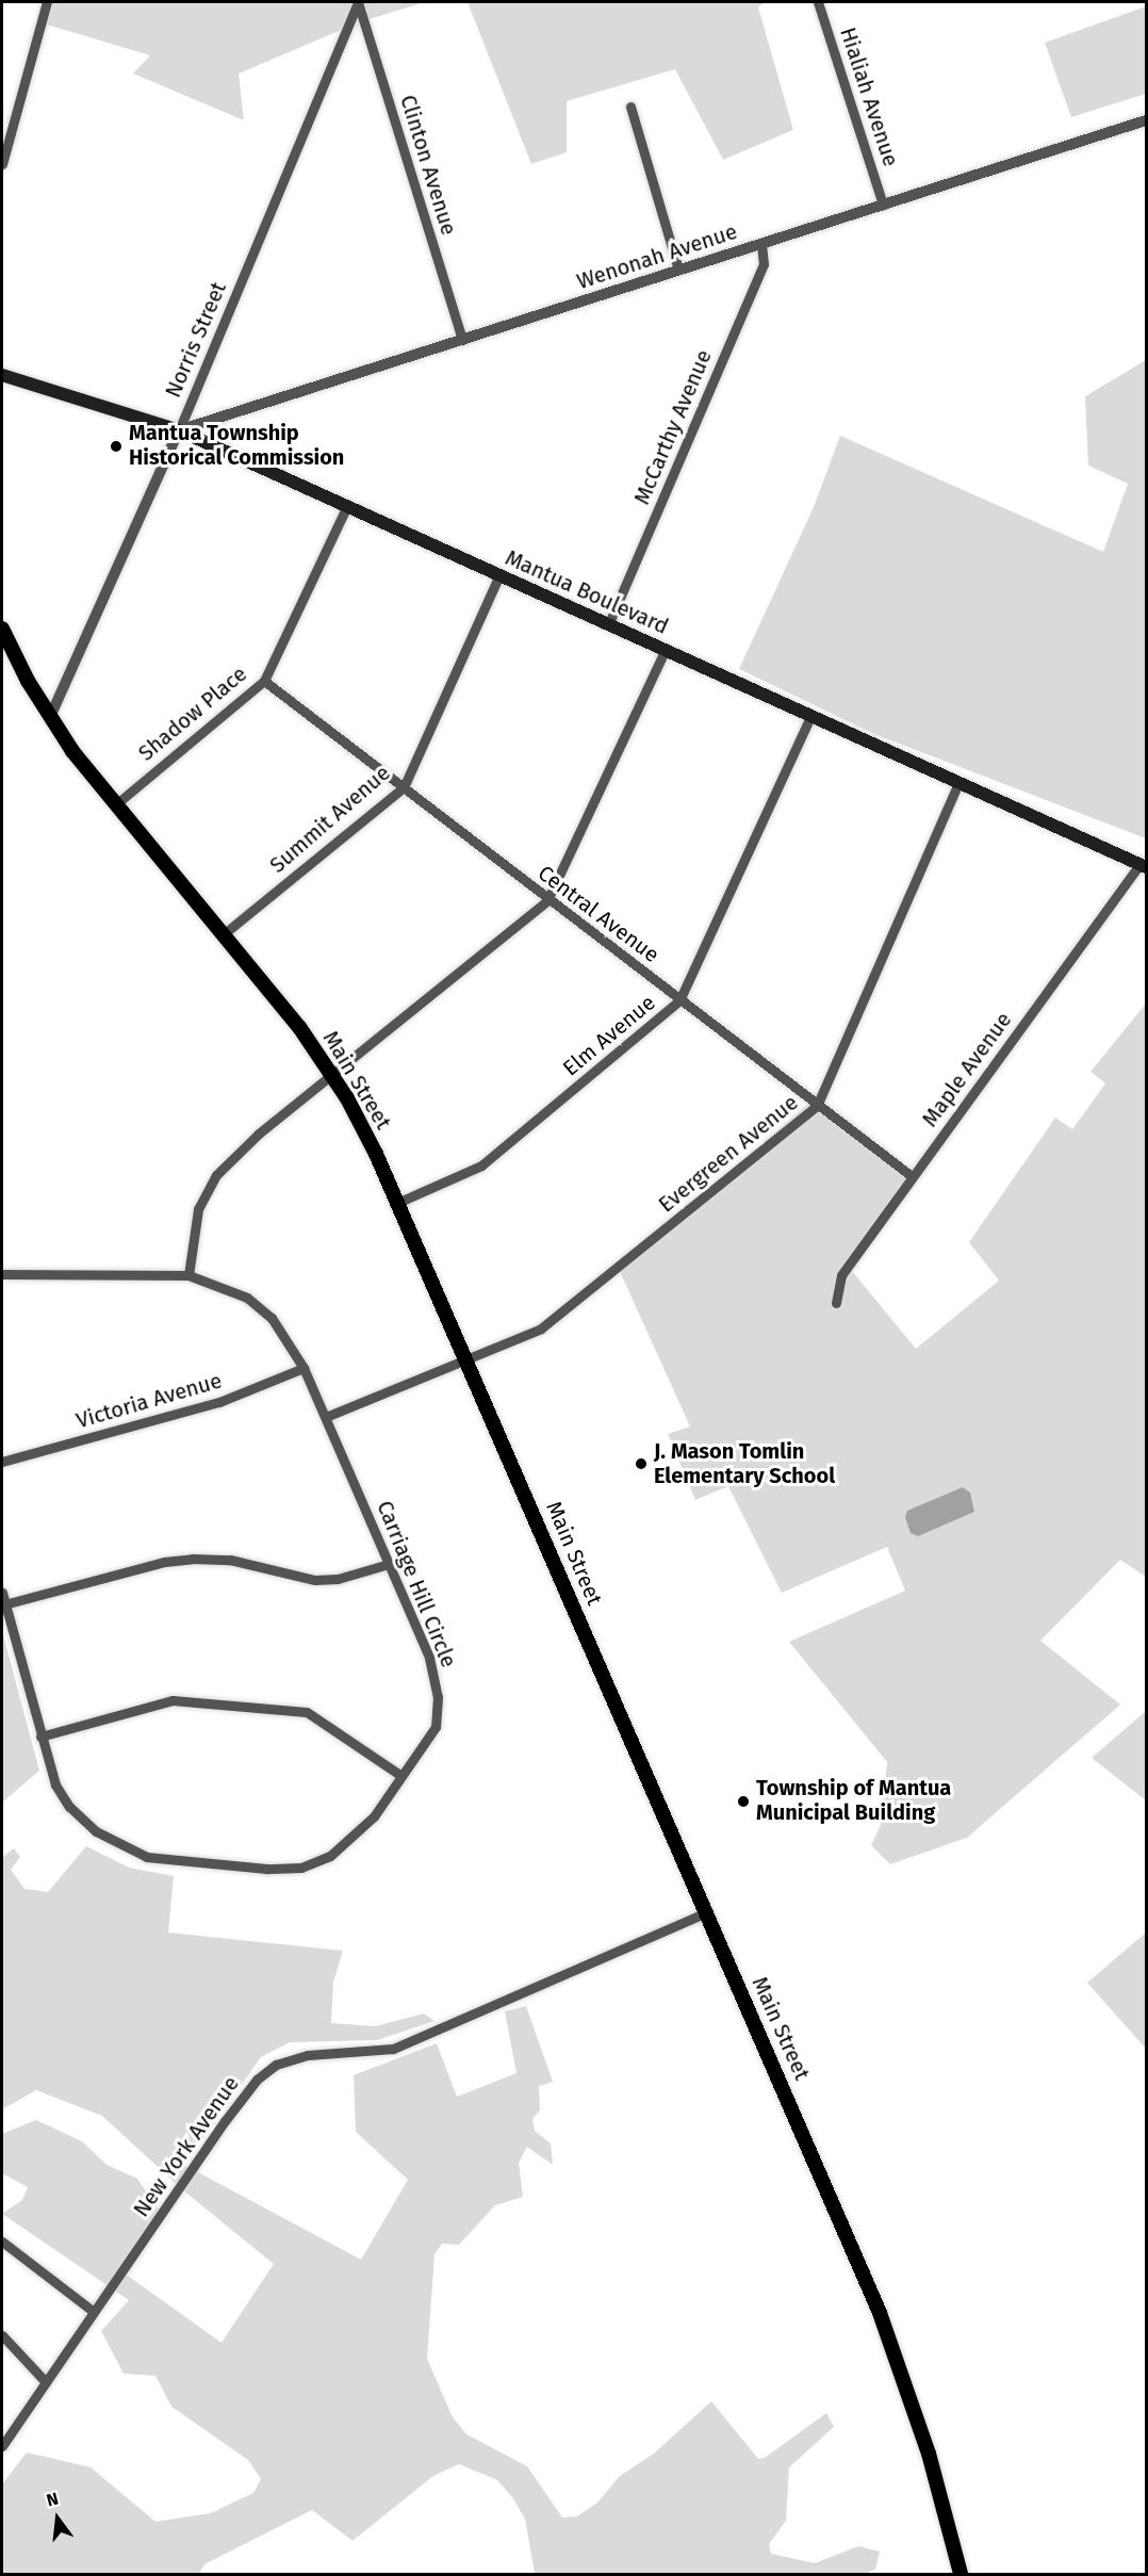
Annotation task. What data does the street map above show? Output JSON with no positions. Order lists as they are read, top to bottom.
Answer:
{
  "streets": {
    "main road": ["Mantua Boulevard", "Main Street"],
    "street": [
      "Hialiah Avenue",
      "Clinton Avenue",
      "Wenonah Avenue",
      "Norris Street",
      "McCarthy Avenue",
      "Shadow Place",
      "Summit Avenue",
      "Central Avenue",
      "Elm Avenue",
      "Maple Avenue",
      "Evergreen Avenue",
      "Victoria Avenue",
      "Carriage Hill Circle",
      "New York Avenue"
    ]
  },
  "crossings": [
    ["Hialiah Avenue", "Wenonah Avenue"],
    ["Clinton Avenue", "Wenonah Avenue"],
    ["Clinton Avenue", "Norris Street"],
    ["Wenonah Avenue", "Norris Street"],
    ["Wenonah Avenue", "McCarthy Avenue"],
    ["Wenonah Avenue", "Mantua Boulevard"],
    ["Norris Street", "Mantua Boulevard"],
    ["Norris Street", "Main Street"],
    ["McCarthy Avenue", "Mantua Boulevard"],
    ["Mantua Boulevard", "Shadow Place"],
    ["Mantua Boulevard", "Summit Avenue"],
    ["Mantua Boulevard", "Elm Avenue"],
    ["Mantua Boulevard", "Maple Avenue"],
    ["Mantua Boulevard", "Evergreen Avenue"],
    ["Shadow Place", "Central Avenue"],
    ["Shadow Place", "Main Street"],
    ["Summit Avenue", "Central Avenue"],
    ["Summit Avenue", "Main Street"],
    ["Central Avenue", "Elm Avenue"],
    ["Central Avenue", "Maple Avenue"],
    ["Central Avenue", "Evergreen Avenue"],
    ["Elm Avenue", "Main Street"],
    ["Main Street", "Evergreen Avenue"],
    ["Main Street", "New York Avenue"],
    ["Evergreen Avenue", "Carriage Hill Circle"],
    ["Victoria Avenue", "Carriage Hill Circle"]
  ],
  "places": ["Mantua Township Historical Commission", "J. Mason Tomlin Elementary School", "Township of Mantua Municipal Building"],
  "north": "top"
}
